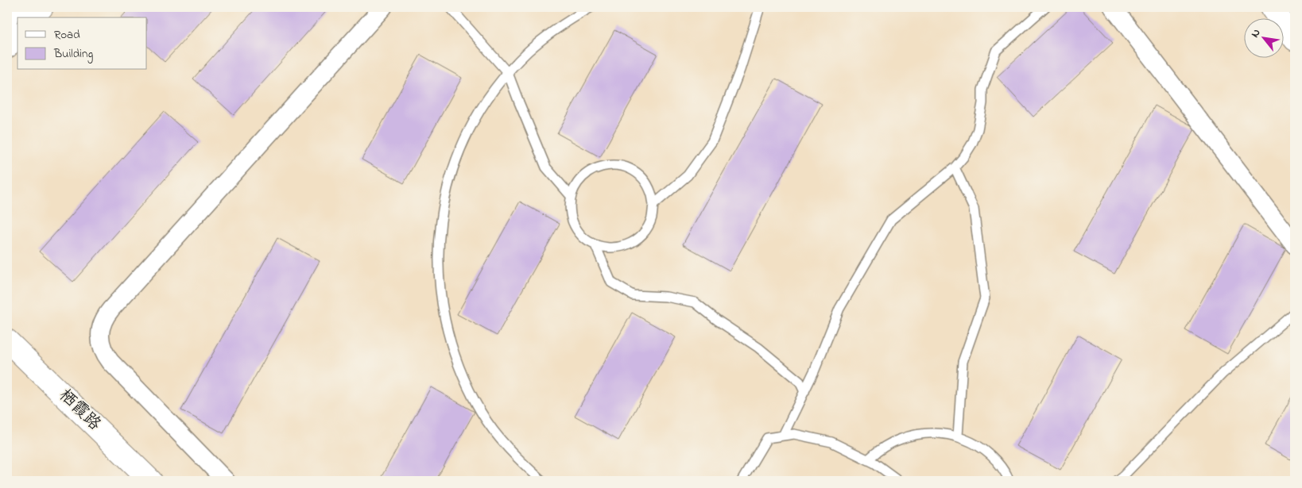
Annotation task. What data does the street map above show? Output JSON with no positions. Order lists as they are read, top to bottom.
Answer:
{
  "streets": {
    "street": ["栖霞路"]
  },
  "legend": ["Road", "Building"],
  "north": "top left"
}
